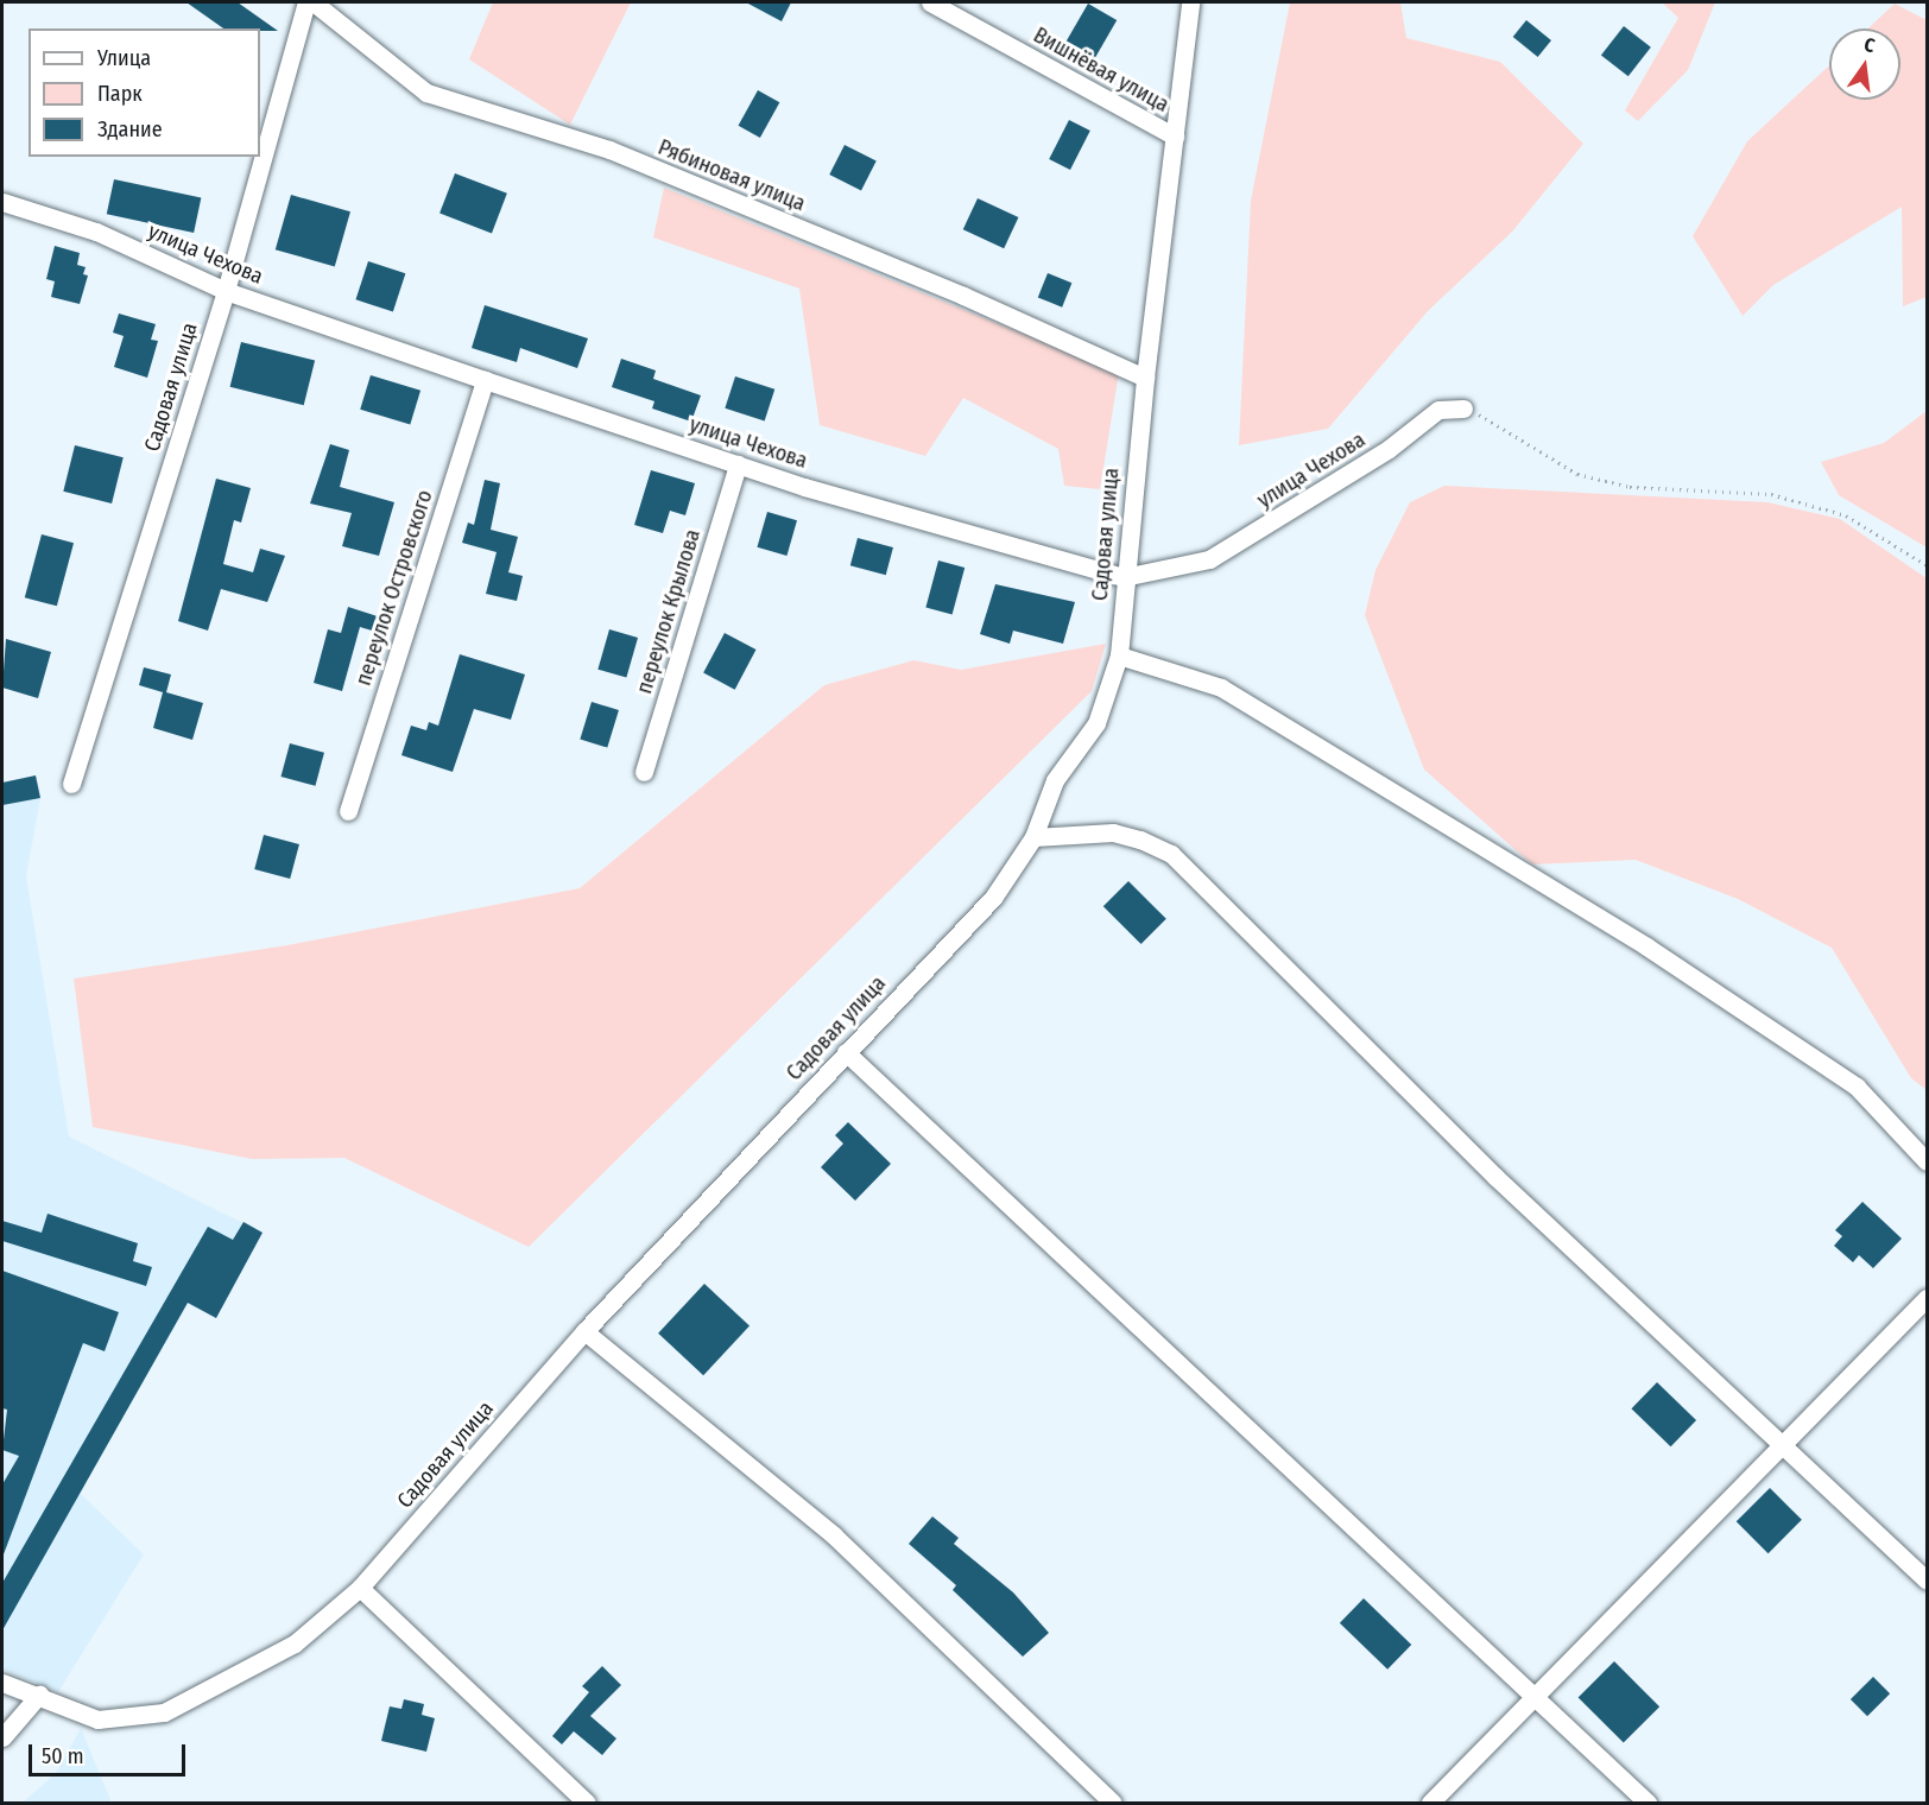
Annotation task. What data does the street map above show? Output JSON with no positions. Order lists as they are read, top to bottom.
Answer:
{
  "streets": {
    "street": [
      "Вишнёвая улица",
      "Рябиновая улица",
      "улица Чехова",
      "Садовая улица",
      "переулок Островского",
      "переулок Крылова"
    ]
  },
  "crossings": [
    ["Вишнёвая улица", "Садовая улица"],
    ["Рябиновая улица", "Садовая улица"],
    ["улица Чехова", "Садовая улица"],
    ["улица Чехова", "переулок Островского"],
    ["улица Чехова", "переулок Крылова"]
  ],
  "legend": ["Улица", "Парк", "Здание"],
  "scale_bar": "50 m",
  "north": "top"
}
